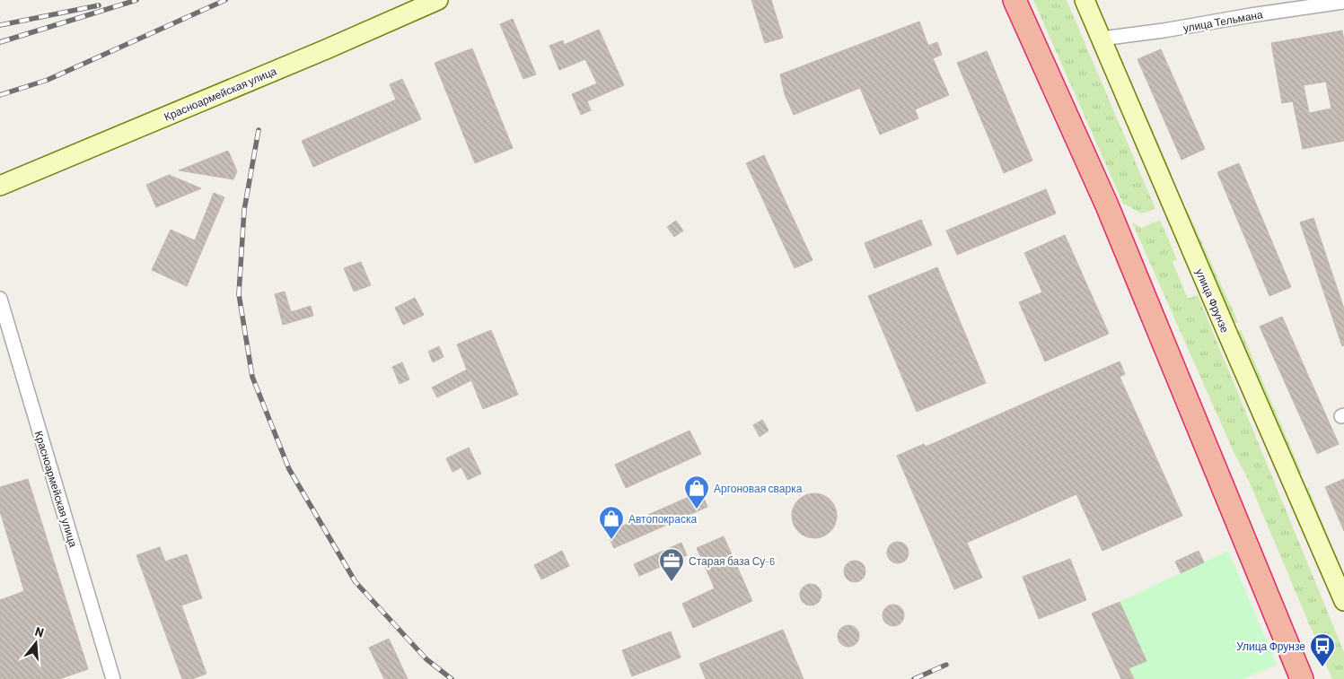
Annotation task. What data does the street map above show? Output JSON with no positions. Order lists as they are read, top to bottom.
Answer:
{
  "streets": {
    "main road": ["Красноармейская улица", "улица Фрунзе"],
    "street": ["улица Тельмана"]
  },
  "crossings": [
    ["улица Тельмана", "улица Фрунзе"]
  ],
  "places": {
    "shop": ["Аргоновая сварка", "Автопокраска"],
    "office": ["Старая база Су-6"],
    "bus stop": ["Улица Фрунзе"]
  },
  "north": "top"
}
